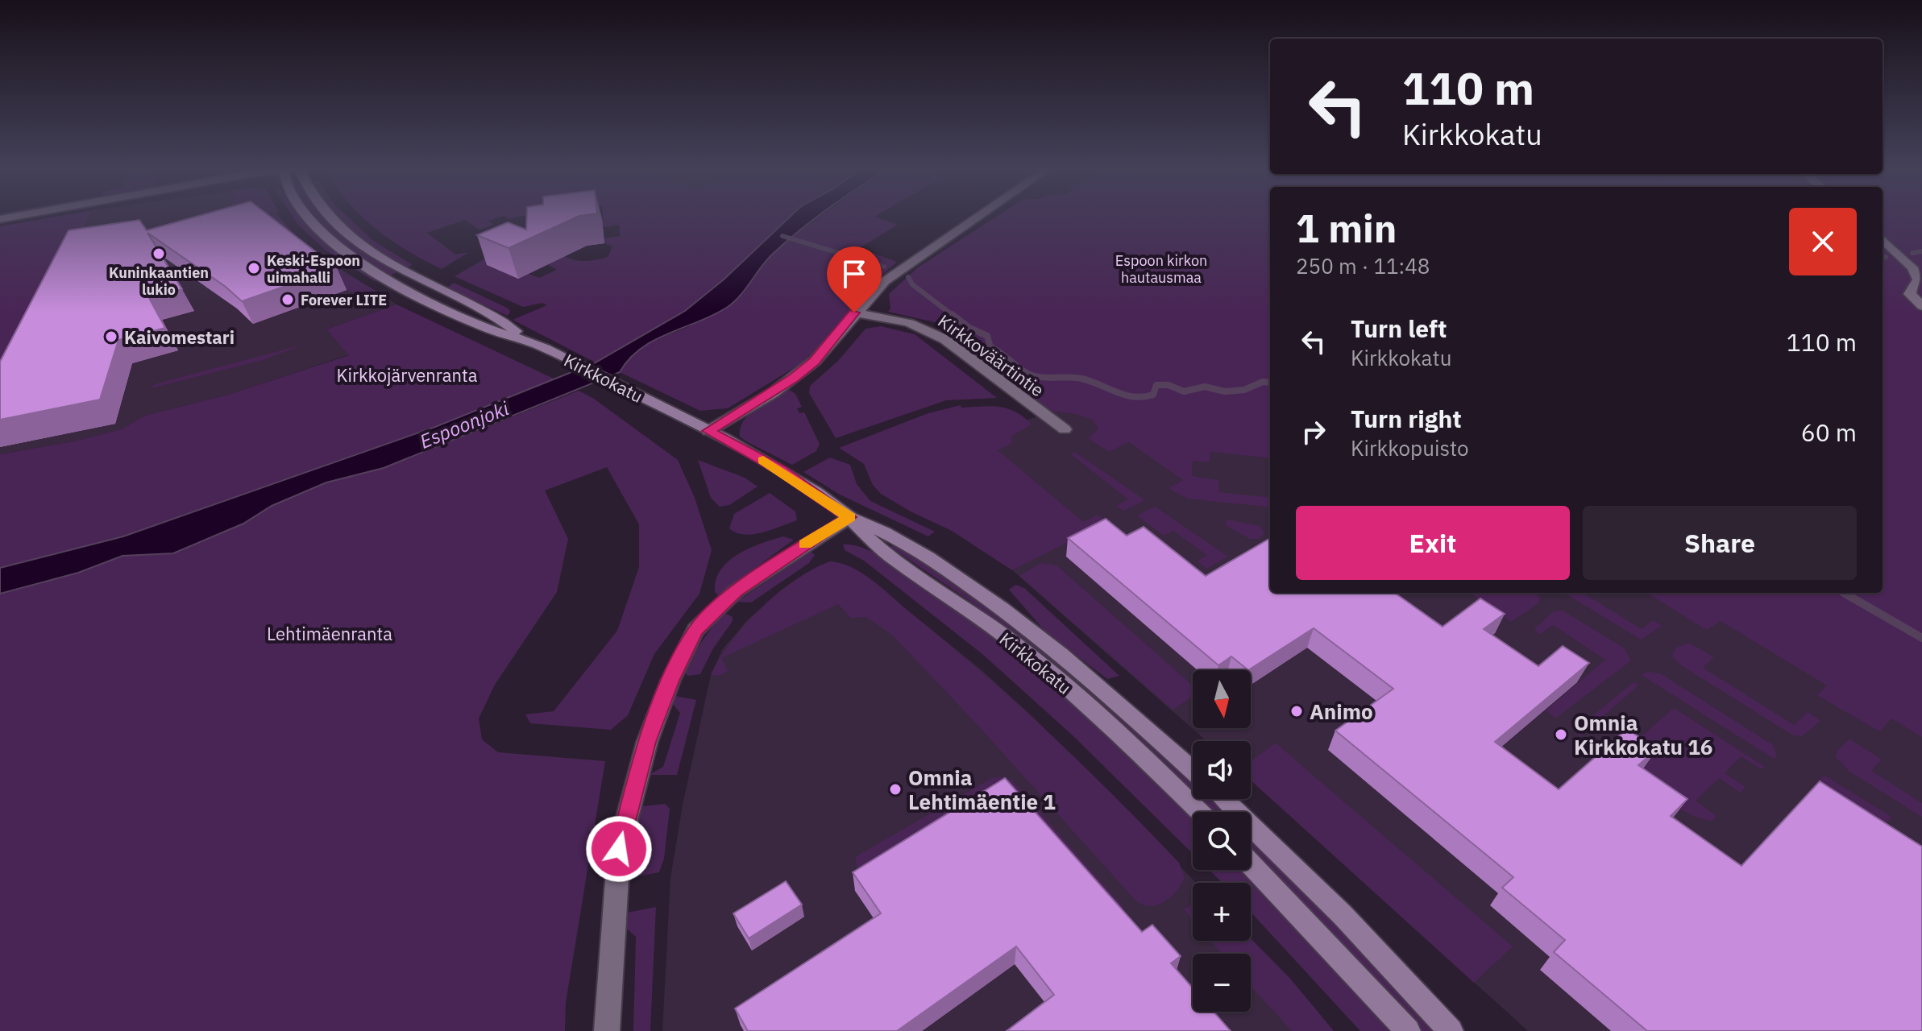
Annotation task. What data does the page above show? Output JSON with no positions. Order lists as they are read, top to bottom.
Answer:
{
  "streets": {
    "main road": ["Kirkkokatu"],
    "street": ["Kirkkoväärtintie"]
  },
  "water": ["Espoonjoki"],
  "parks": ["Espoon kirkon hautausmaa", "Kirkkojärvenranta", "Lehtimäenranta"],
  "places": [
    "Kuninkaantien lukio",
    "Keski-Espoon uimahalli",
    "Forever LITE",
    "Kaivomestari",
    "Animo",
    "Omnia Kirkkokatu 16",
    "Omnia Lehtimäentie 1"
  ],
  "north": "bottom",
  "page": {
    "turn": ["110 m", "Kirkkokatu"],
    "heading": ["1 min", "250 m · 11:48"],
    "list": [
      {
        "name": "Turn left",
        "note": "Kirkkokatu",
        "value": "110 m"
      },
      {
        "name": "Turn right",
        "note": "Kirkkopuisto",
        "value": "60 m"
      }
    ],
    "buttons": ["Exit", "Share"],
    "map_buttons": ["+", "−"]
  }
}
